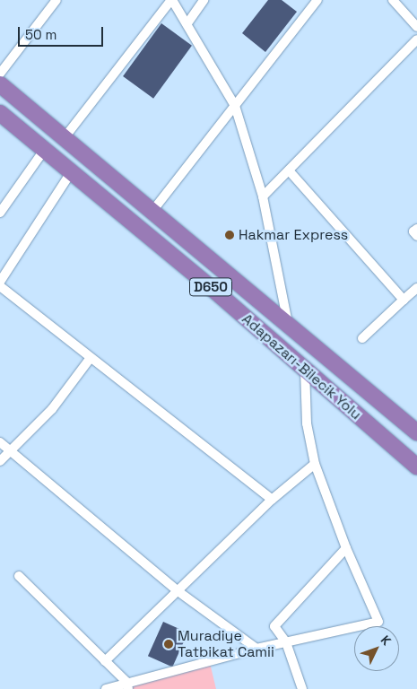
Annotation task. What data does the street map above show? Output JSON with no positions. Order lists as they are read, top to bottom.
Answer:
{
  "streets": {
    "highway": ["D650", "Adapazarı-Bilecik Yolu"]
  },
  "places": ["Hakmar Express", "Muradiye Tatbikat Camii"],
  "scale_bar": "50 m",
  "north": "top right"
}
